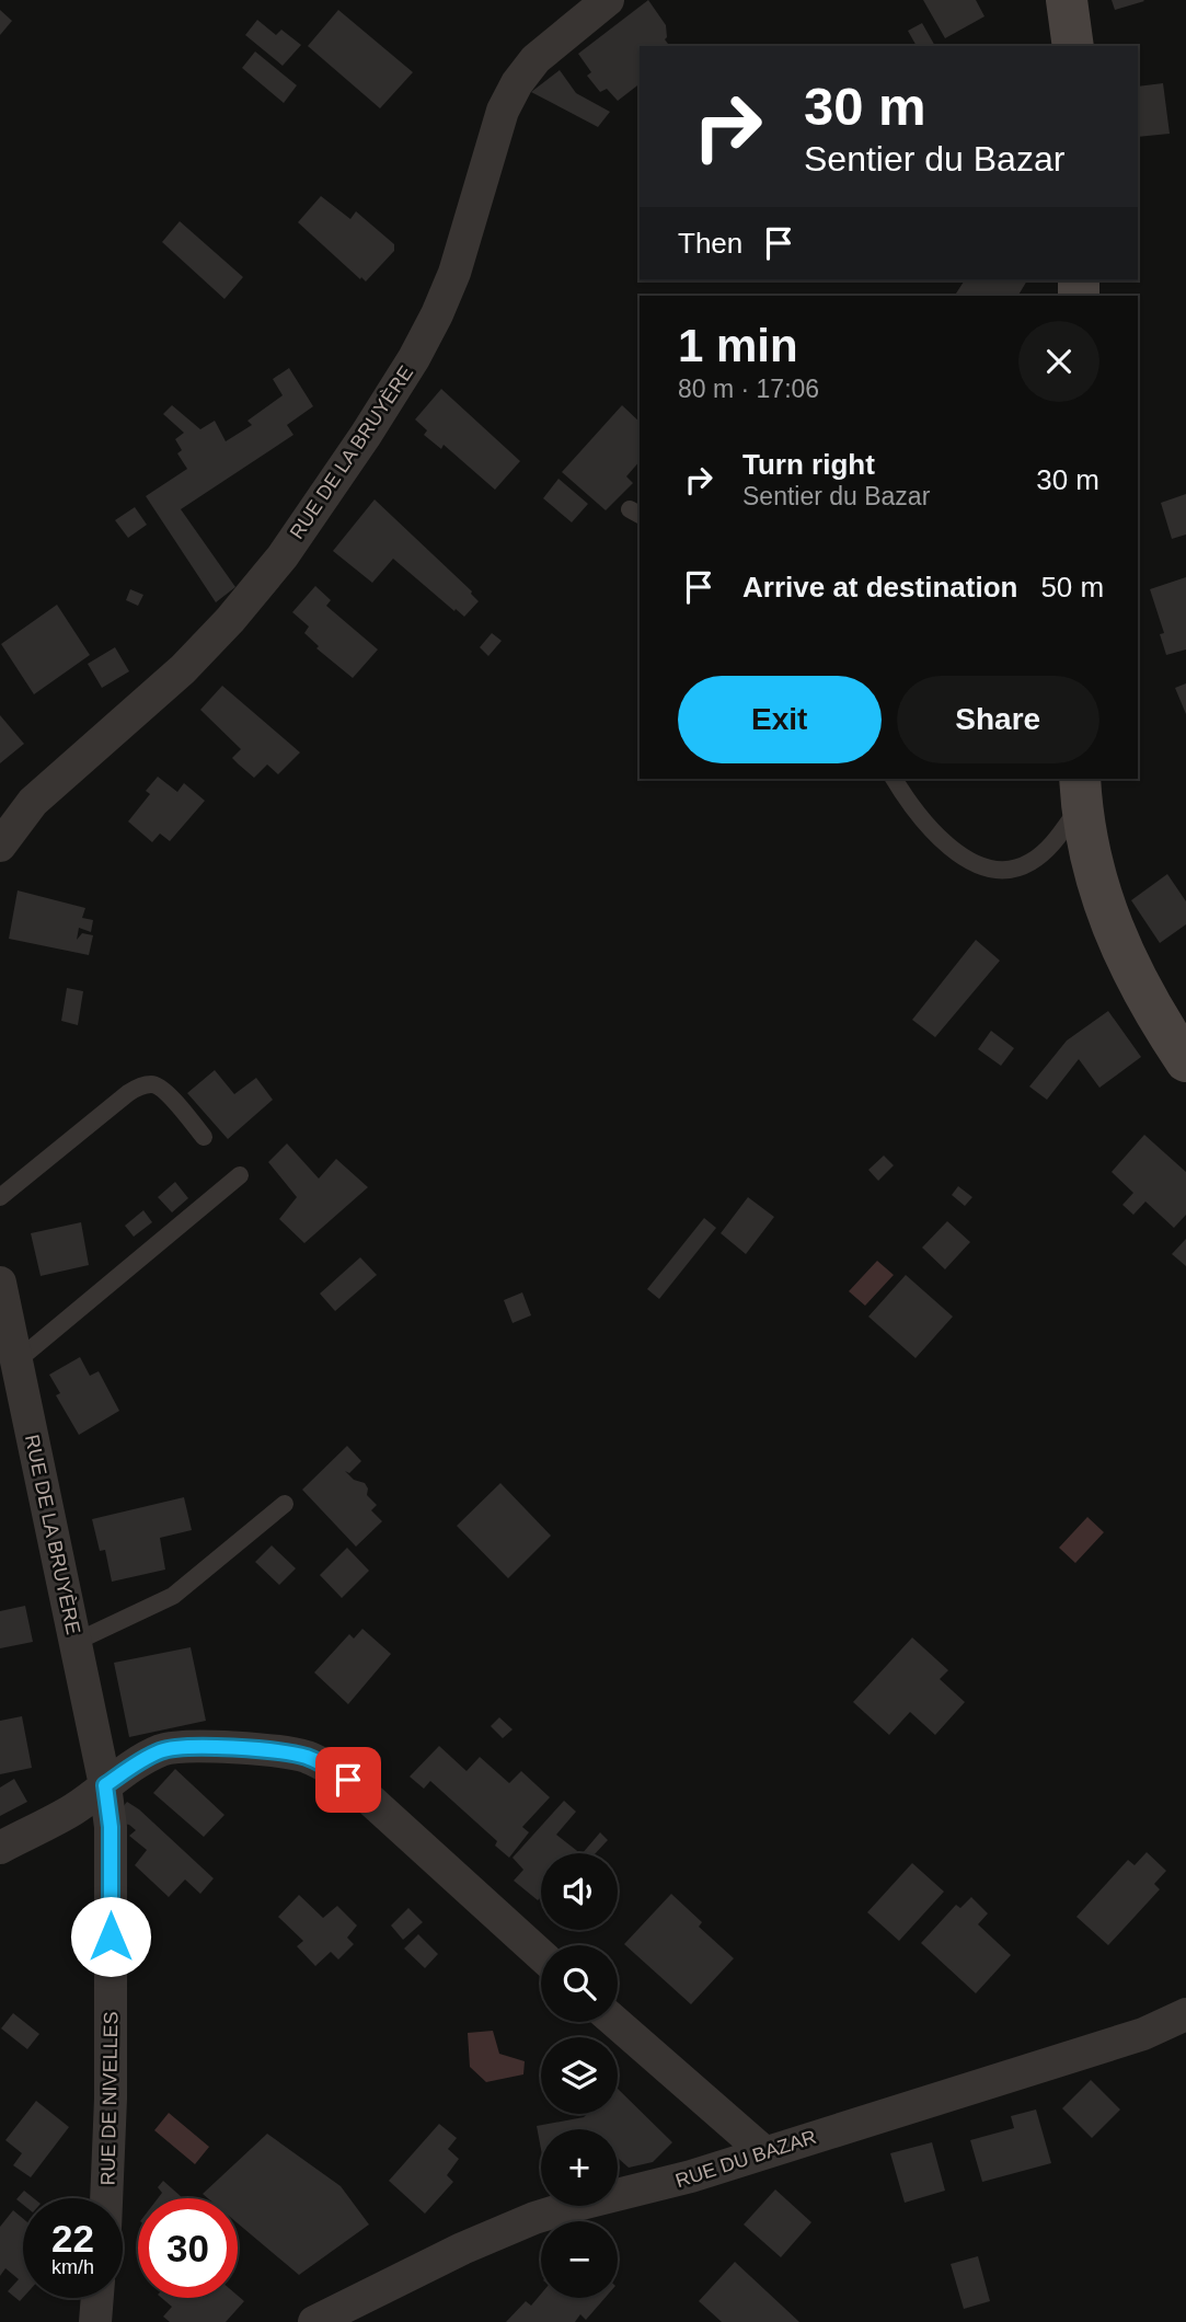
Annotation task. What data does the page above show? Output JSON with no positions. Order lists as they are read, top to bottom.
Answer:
{
  "streets": {
    "street": ["RUE DE LA BRUYÈRE", "RUE DE NIVELLES", "RUE DU BAZAR"]
  },
  "crossings": [
    ["RUE DE LA BRUYÈRE", "RUE DE NIVELLES"]
  ],
  "page": {
    "turn": ["30 m", "Sentier du Bazar"],
    "then": "Then",
    "heading": ["1 min", "80 m · 17:06"],
    "list": [
      {
        "name": "Turn right",
        "note": "Sentier du Bazar",
        "value": "30 m"
      },
      {
        "name": "Arrive at destination",
        "value": "50 m"
      }
    ],
    "buttons": ["Exit", "Share"],
    "map_buttons": ["+", "−"],
    "speed": "22 km/h",
    "limit": "30"
  }
}
